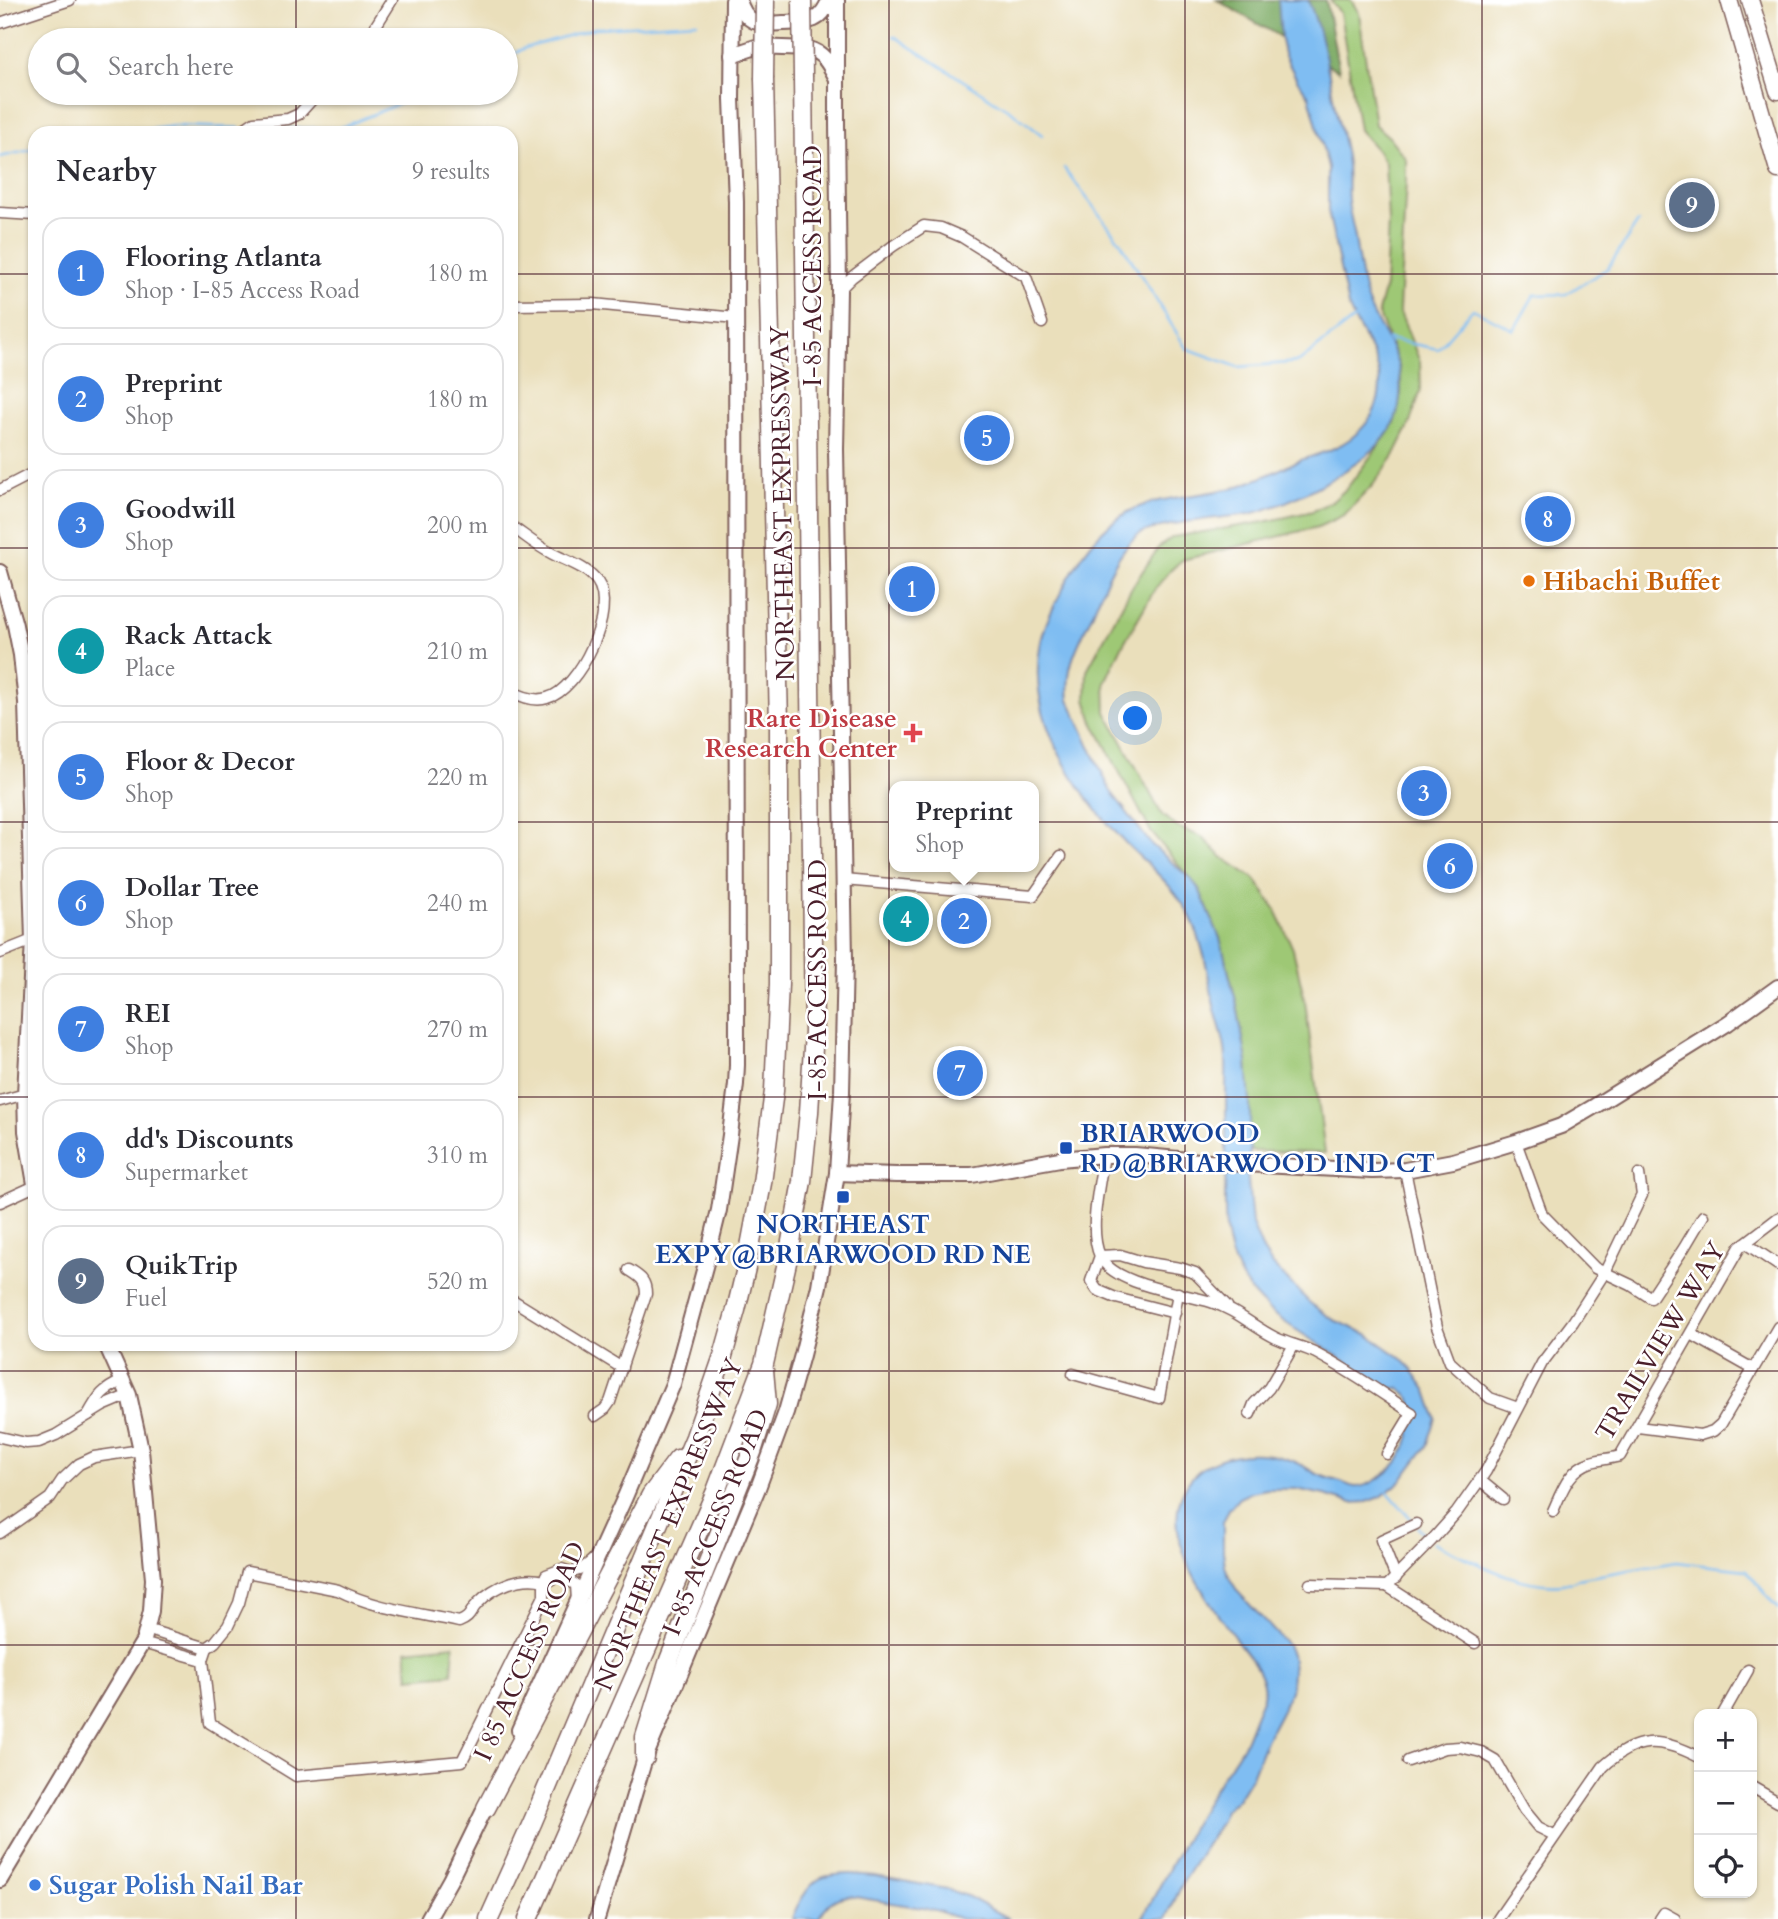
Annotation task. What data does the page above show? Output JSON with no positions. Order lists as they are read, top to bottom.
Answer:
{
  "streets": {
    "highway": ["NORTHEAST EXPRESSWAY"],
    "main road": ["I-85 ACCESS ROAD", "I 85 ACCESS ROAD"],
    "street": ["TRAILVIEW WAY"]
  },
  "places": {
    "other": ["Hibachi Buffet", "Sugar Polish Nail Bar"],
    "health": ["Rare Disease Research Center"],
    "transit": ["BRIARWOOD RD@BRIARWOOD IND CT", "NORTHEAST EXPY@BRIARWOOD RD NE"]
  },
  "page": {
    "search": "Search here",
    "heading": ["Nearby", "9 results"],
    "pins": [
      "9",
      "5",
      "8",
      "1",
      "3",
      "6",
      "4",
      "2",
      "7"
    ],
    "list": [
      {
        "mark": "1",
        "name": "Flooring Atlanta",
        "note": "Shop · I-85 Access Road",
        "value": "180 m"
      },
      {
        "mark": "2",
        "name": "Preprint",
        "note": "Shop",
        "value": "180 m"
      },
      {
        "mark": "3",
        "name": "Goodwill",
        "note": "Shop",
        "value": "200 m"
      },
      {
        "mark": "4",
        "name": "Rack Attack",
        "note": "Place",
        "value": "210 m"
      },
      {
        "mark": "5",
        "name": "Floor & Decor",
        "note": "Shop",
        "value": "220 m"
      },
      {
        "mark": "6",
        "name": "Dollar Tree",
        "note": "Shop",
        "value": "240 m"
      },
      {
        "mark": "7",
        "name": "REI",
        "note": "Shop",
        "value": "270 m"
      },
      {
        "mark": "8",
        "name": "dd's Discounts",
        "note": "Supermarket",
        "value": "310 m"
      },
      {
        "mark": "9",
        "name": "QuikTrip",
        "note": "Fuel",
        "value": "520 m"
      }
    ],
    "popup": ["Preprint", "Shop"],
    "map_buttons": ["+", "−"]
  }
}
